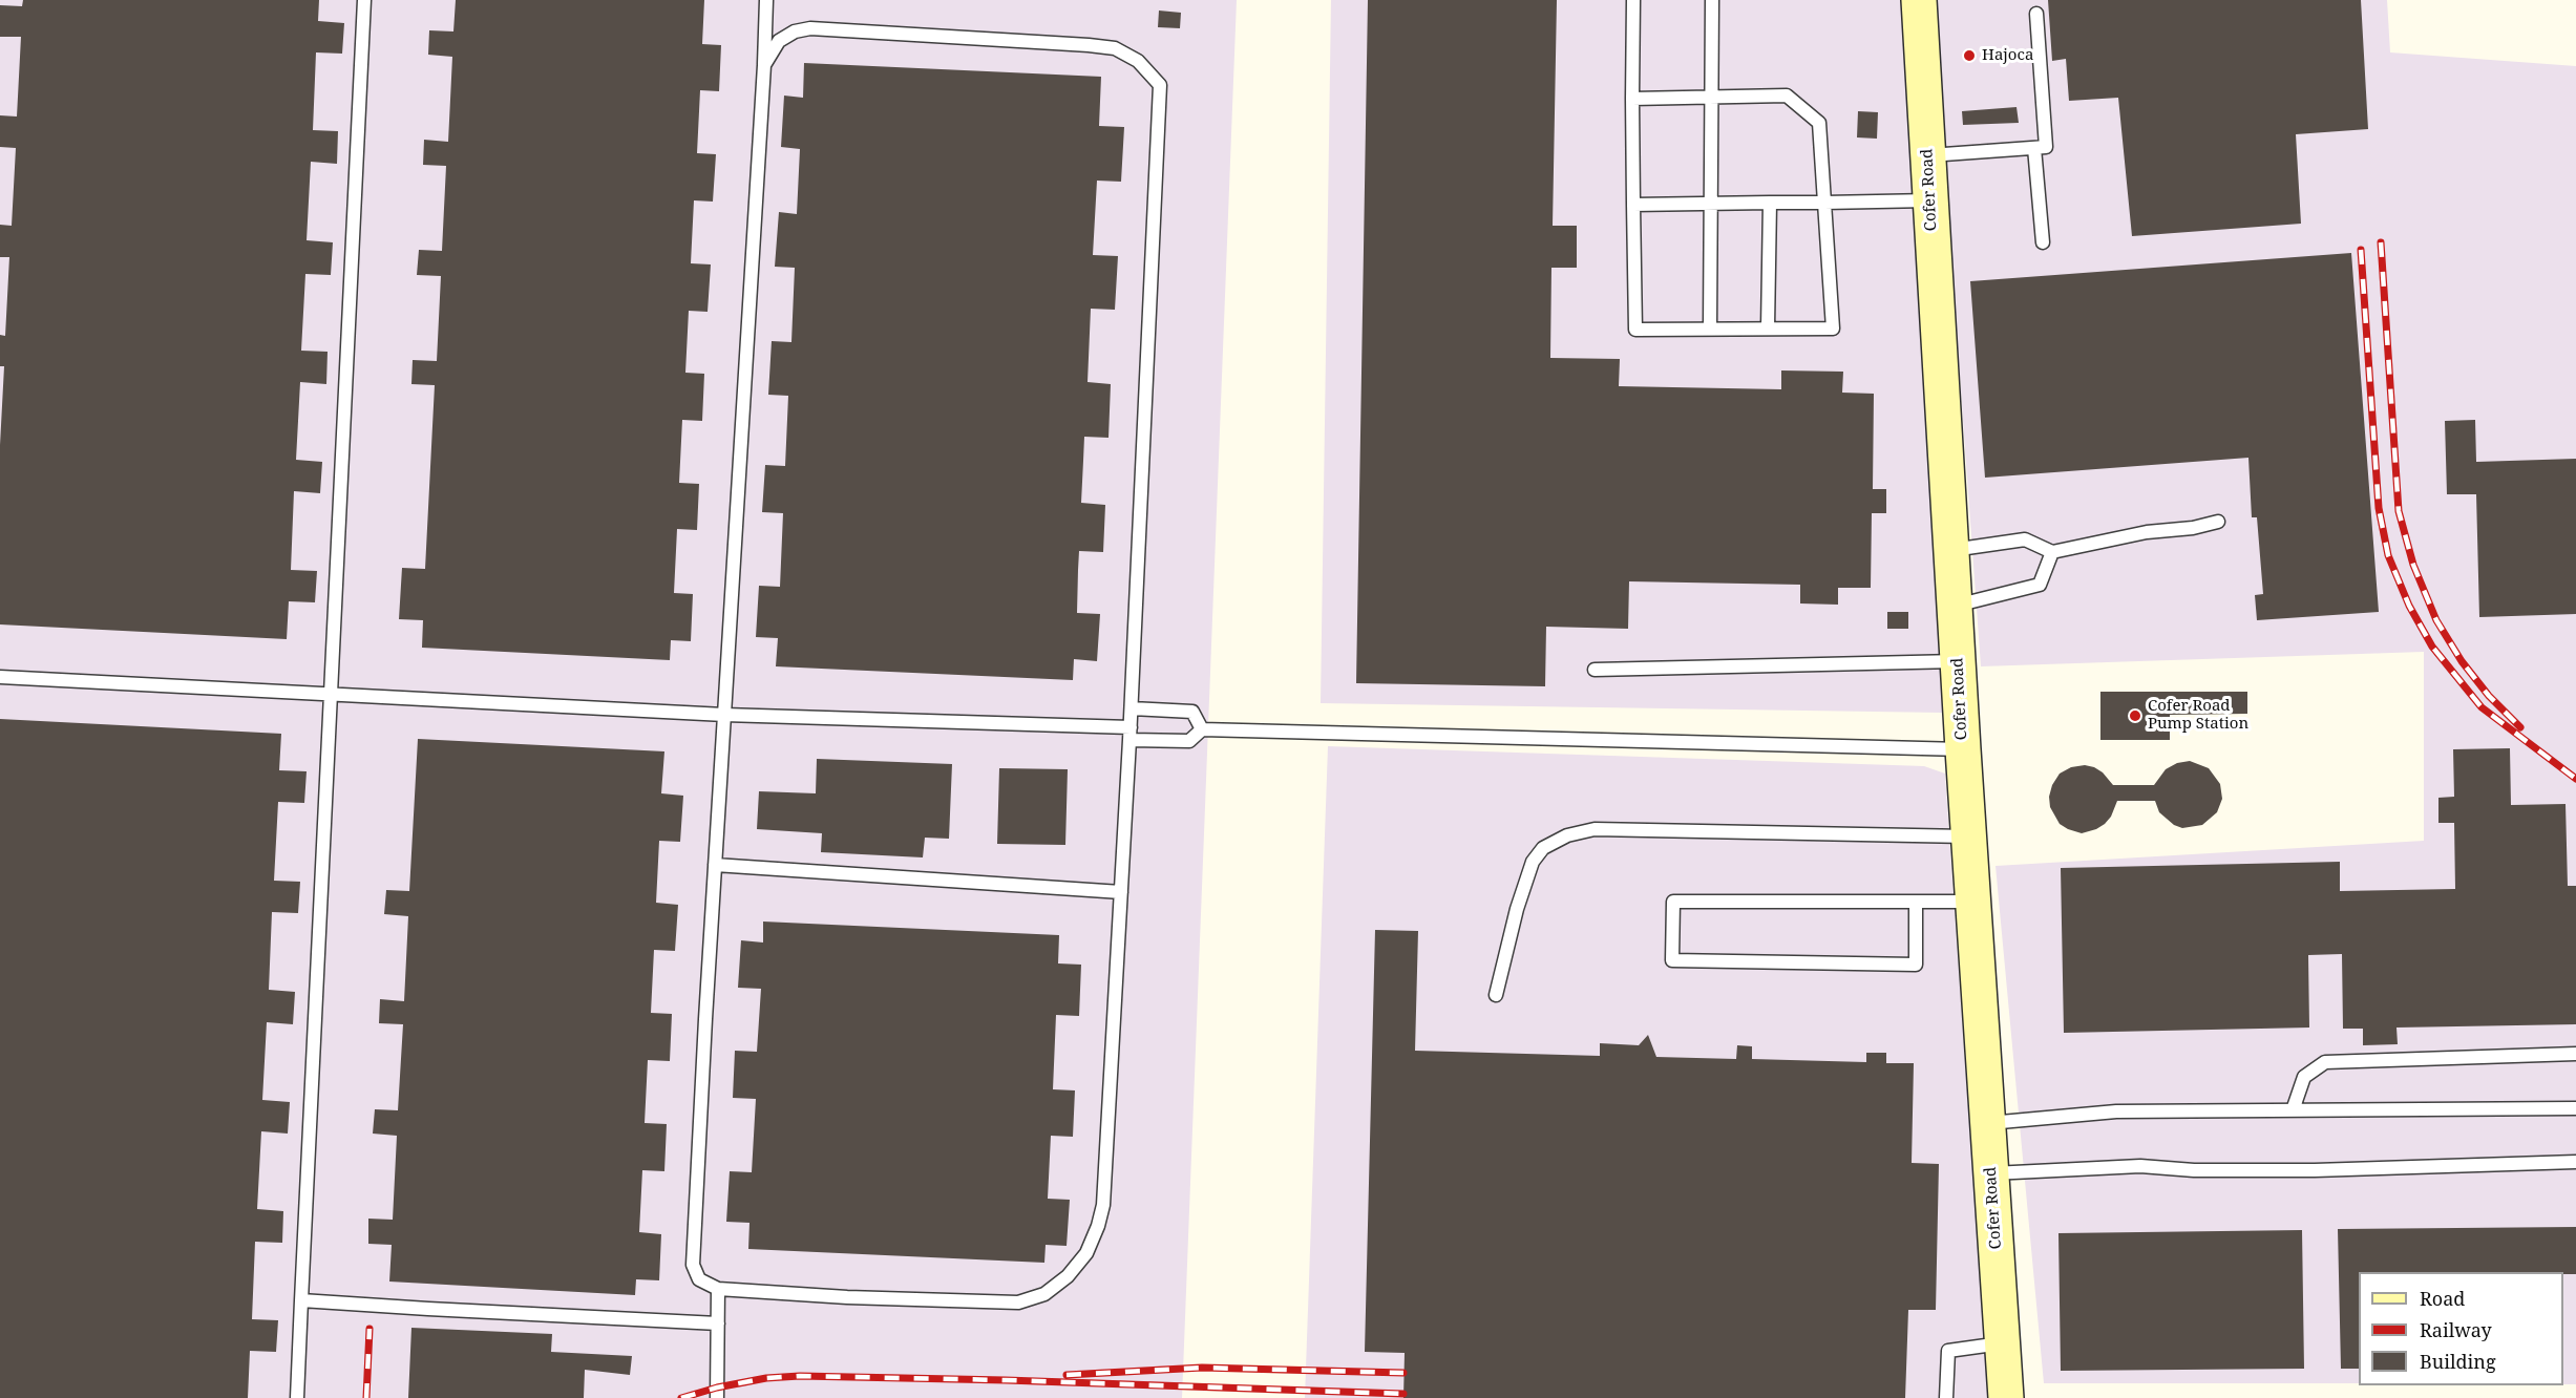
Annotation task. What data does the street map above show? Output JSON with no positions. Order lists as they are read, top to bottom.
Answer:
{
  "streets": {
    "street": ["Cofer Road"]
  },
  "places": ["Hajoca", "Cofer Road Pump Station"],
  "legend": ["Road", "Railway", "Building"]
}
